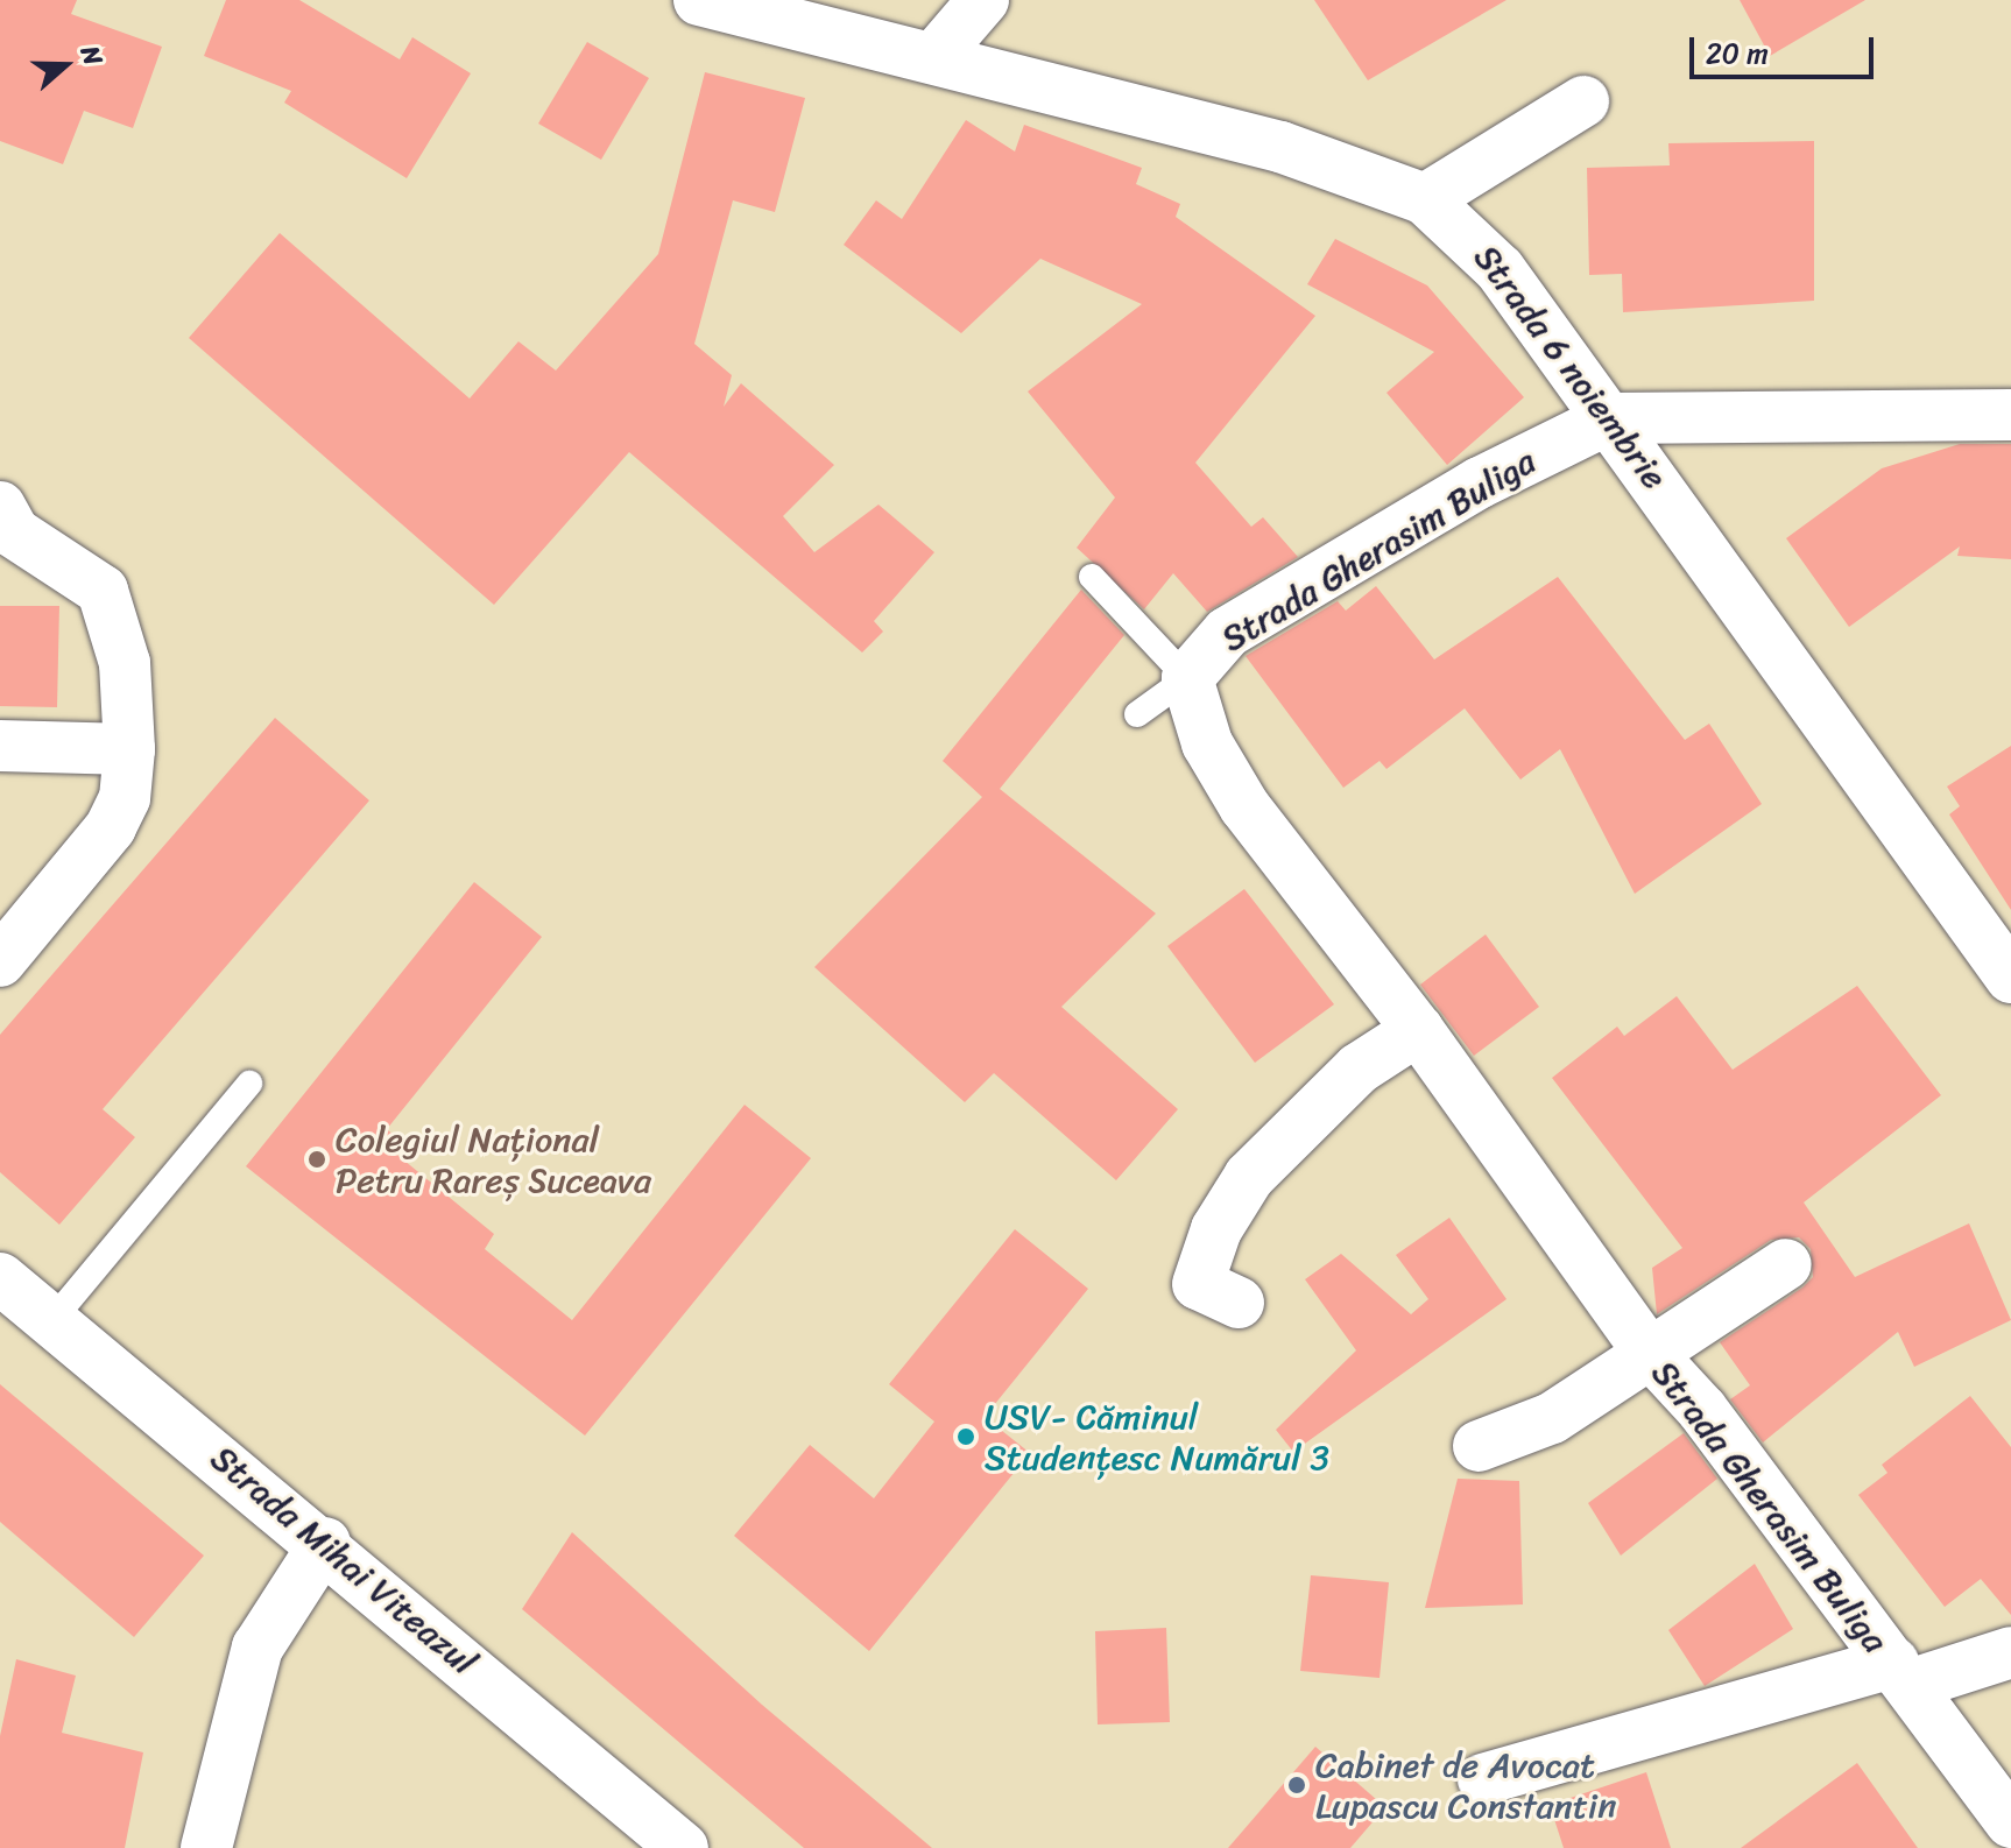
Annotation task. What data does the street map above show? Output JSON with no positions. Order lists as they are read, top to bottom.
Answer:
{
  "streets": {
    "street": ["Strada 6 noiembrie", "Strada Gherasim Buliga", "Strada Mihai Viteazul"]
  },
  "crossings": [
    ["Strada 6 noiembrie", "Strada Gherasim Buliga"]
  ],
  "places": ["Colegiul Național Petru Rareș Suceava", "USV- Căminul Studențesc Numărul 3", "Cabinet de Avocat Lupascu Constantin"],
  "scale_bar": "20 m",
  "north": "right"
}
